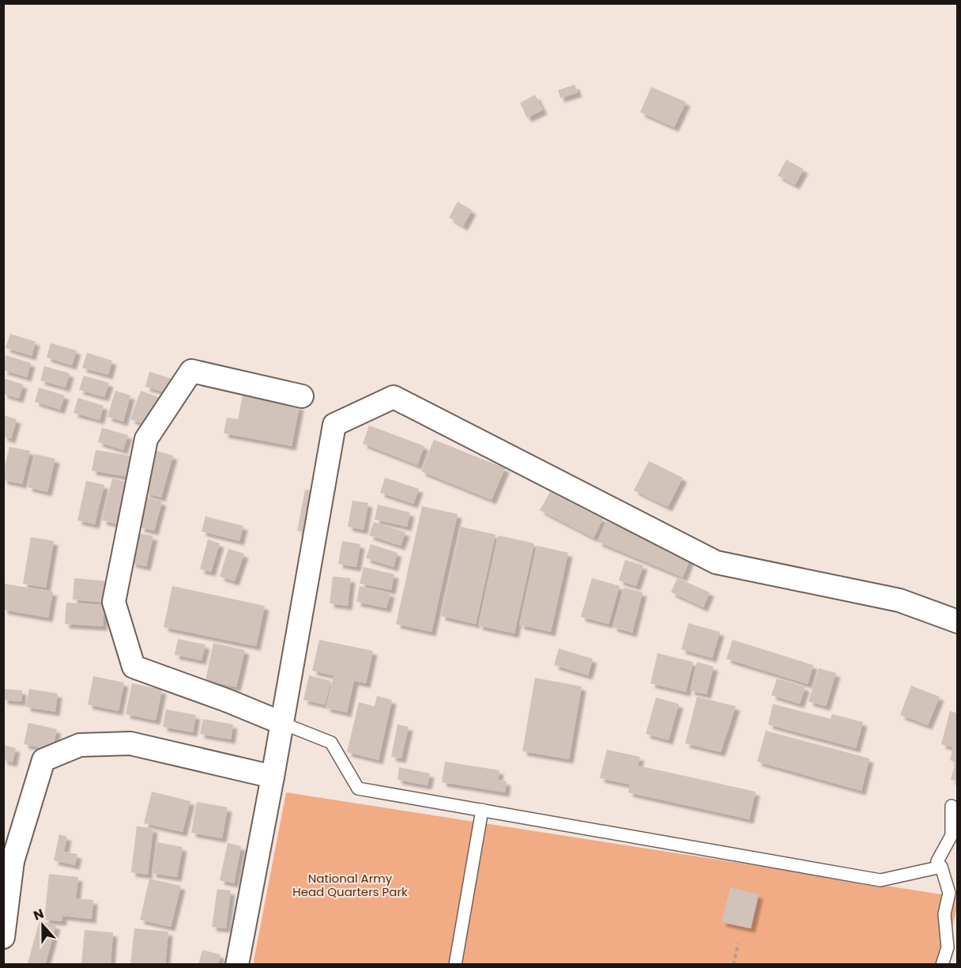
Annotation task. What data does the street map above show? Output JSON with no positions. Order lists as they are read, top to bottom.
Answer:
{
  "parks": ["National Army Head Quarters Park"],
  "north": "top"
}
